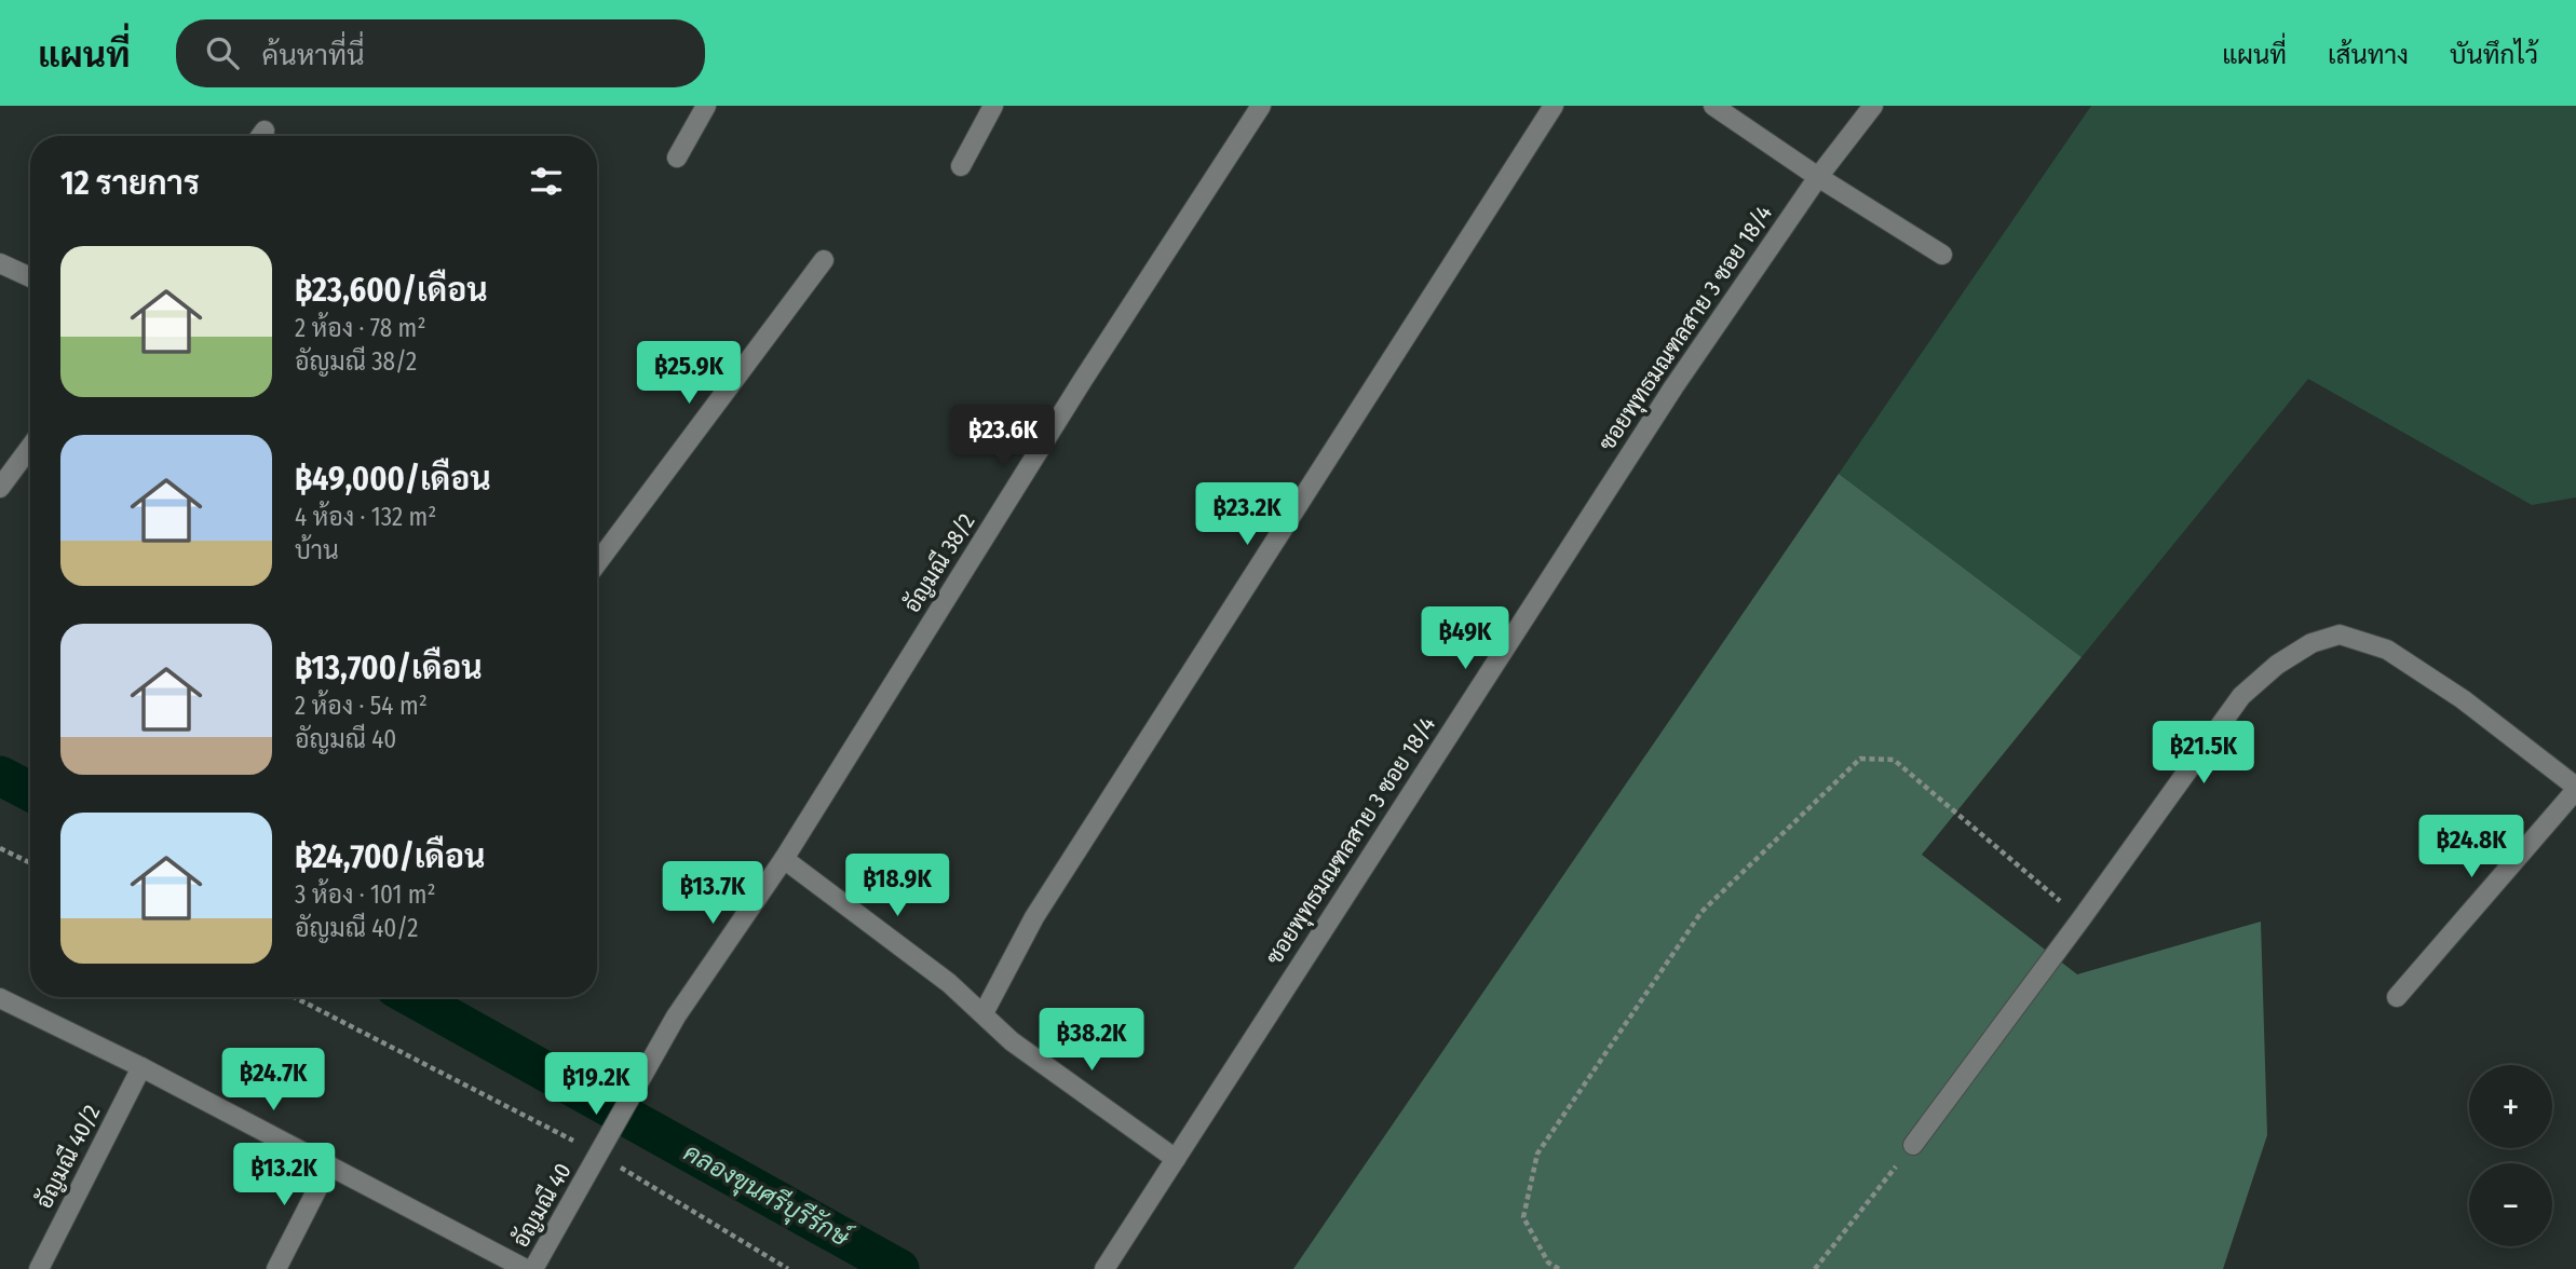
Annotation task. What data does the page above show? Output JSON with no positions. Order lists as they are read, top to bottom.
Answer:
{
  "streets": {
    "street": [
      "ซอยพุทธมณฑลสาย 3 ซอย 18/4",
      "อัญมณี 38/2",
      "อัญมณี 40/2",
      "อัญมณี 40"
    ]
  },
  "crossings": [
    ["อัญมณี 38/2", "อัญมณี 40"]
  ],
  "water": ["คลองขุนศรีบุรีรักษ์"],
  "page": {
    "header": "แผนที่",
    "search": "ค้นหาที่นี่",
    "nav": ["แผนที่", "เส้นทาง", "บันทึกไว้"],
    "heading": "12 รายการ",
    "list": [
      {
        "name": "฿23,600/เดือน",
        "note": "2 ห้อง · 78 m² · อัญมณี 38/2"
      },
      {
        "name": "฿49,000/เดือน",
        "note": "4 ห้อง · 132 m² · บ้าน"
      },
      {
        "name": "฿13,700/เดือน",
        "note": "2 ห้อง · 54 m² · อัญมณี 40"
      },
      {
        "name": "฿24,700/เดือน",
        "note": "3 ห้อง · 101 m² · อัญมณี 40/2"
      }
    ],
    "price": [
      "฿25.9K",
      "฿23.6K",
      "฿23.2K",
      "฿49K",
      "฿21.5K",
      "฿24.8K",
      "฿18.9K",
      "฿13.7K",
      "฿38.2K",
      "฿24.7K",
      "฿19.2K",
      "฿13.2K"
    ],
    "map_buttons": ["+", "−"]
  }
}
